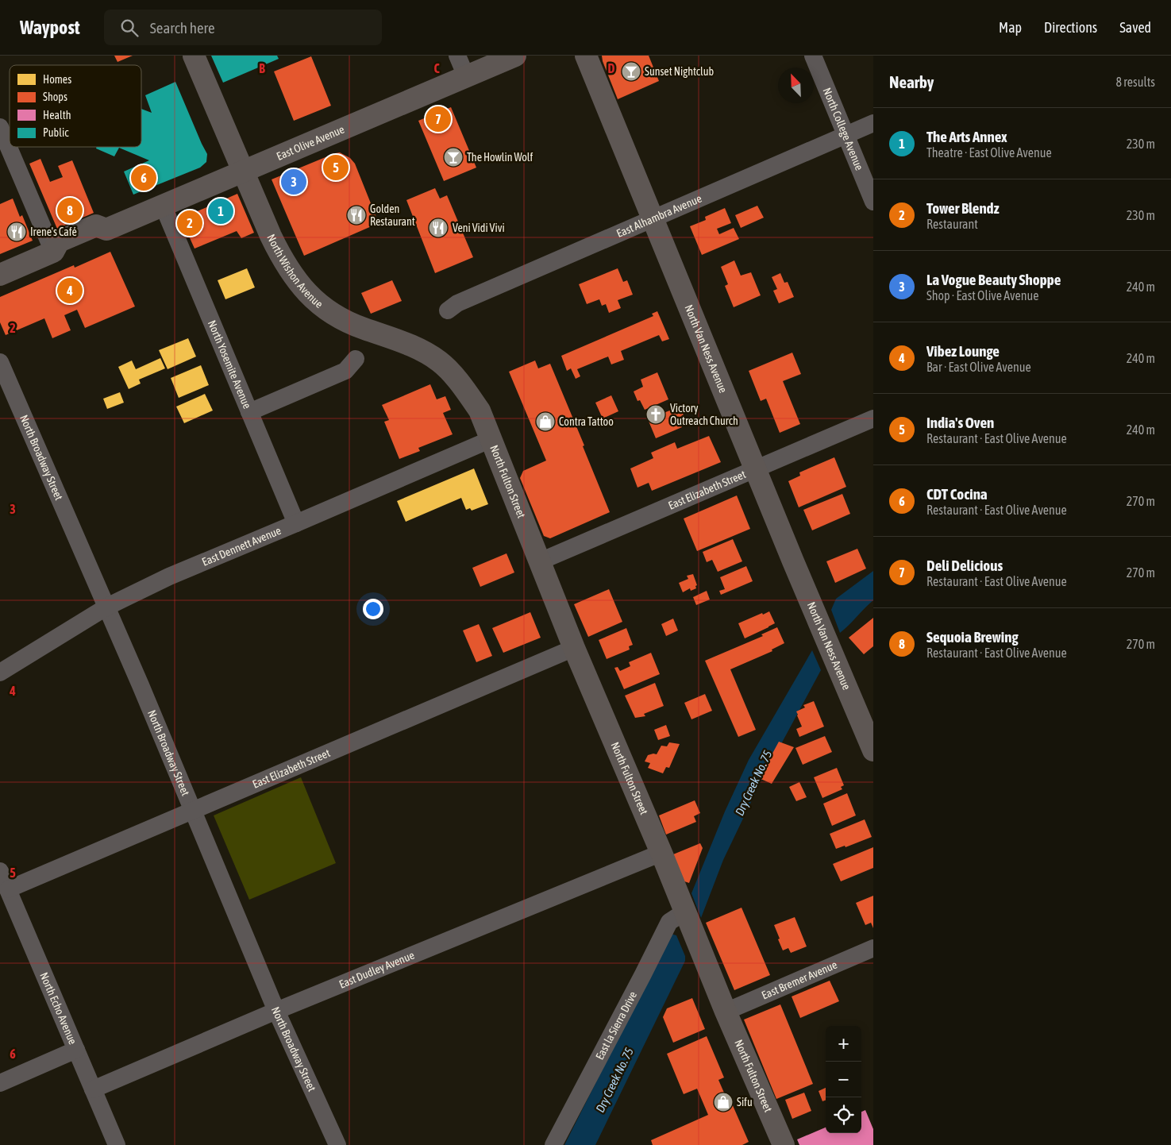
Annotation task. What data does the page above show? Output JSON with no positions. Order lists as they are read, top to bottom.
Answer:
{
  "streets": {
    "main road": [
      "East Olive Avenue",
      "North Wishon Avenue",
      "North Van Ness Avenue",
      "North Fulton Street"
    ],
    "street": [
      "North College Avenue",
      "East Alhambra Avenue",
      "North Yosemite Avenue",
      "North Broadway Street",
      "East Elizabeth Street",
      "East Dennett Avenue",
      "East Dudley Avenue",
      "East Bremer Avenue",
      "North Echo Avenue",
      "East la Sierra Drive"
    ]
  },
  "crossings": [
    ["North College Avenue", "East Alhambra Avenue"],
    ["East Olive Avenue", "North Wishon Avenue"],
    ["East Olive Avenue", "North Yosemite Avenue"],
    ["East Alhambra Avenue", "North Van Ness Avenue"],
    ["North Wishon Avenue", "North Fulton Street"],
    ["North Van Ness Avenue", "East Elizabeth Street"],
    ["North Yosemite Avenue", "East Dennett Avenue"],
    ["North Broadway Street", "East Elizabeth Street"],
    ["North Broadway Street", "East Dennett Avenue"],
    ["North Broadway Street", "East Dudley Avenue"],
    ["North Fulton Street", "East Elizabeth Street"],
    ["North Fulton Street", "East Dennett Avenue"],
    ["North Fulton Street", "East Dudley Avenue"],
    ["North Fulton Street", "East Bremer Avenue"],
    ["North Fulton Street", "East la Sierra Drive"],
    ["East Elizabeth Street", "North Echo Avenue"],
    ["East Dudley Avenue", "North Echo Avenue"]
  ],
  "water": ["Dry Creek No. 75"],
  "places": {
    "bar": ["Sunset Nightclub", "The Howlin Wolf"],
    "restaurant": ["Golden Restaurant", "Veni Vidi Vivi", "Irene's Café"],
    "church": ["Victory Outreach Church"],
    "shop": ["Contra Tattoo", "Sifu"]
  },
  "legend": [
    "Homes",
    "Shops",
    "Health",
    "Public"
  ],
  "north": "top left",
  "page": {
    "header": "Waypost",
    "search": "Search here",
    "nav": ["Map", "Directions", "Saved"],
    "heading": ["Nearby", "8 results"],
    "pins": [
      "7",
      "5",
      "6",
      "3",
      "8",
      "1",
      "2",
      "4"
    ],
    "list": [
      {
        "mark": "1",
        "name": "The Arts Annex",
        "note": "Theatre · East Olive Avenue",
        "value": "230 m"
      },
      {
        "mark": "2",
        "name": "Tower Blendz",
        "note": "Restaurant",
        "value": "230 m"
      },
      {
        "mark": "3",
        "name": "La Vogue Beauty Shoppe",
        "note": "Shop · East Olive Avenue",
        "value": "240 m"
      },
      {
        "mark": "4",
        "name": "Vibez Lounge",
        "note": "Bar · East Olive Avenue",
        "value": "240 m"
      },
      {
        "mark": "5",
        "name": "India's Oven",
        "note": "Restaurant · East Olive Avenue",
        "value": "240 m"
      },
      {
        "mark": "6",
        "name": "CDT Cocina",
        "note": "Restaurant · East Olive Avenue",
        "value": "270 m"
      },
      {
        "mark": "7",
        "name": "Deli Delicious",
        "note": "Restaurant · East Olive Avenue",
        "value": "270 m"
      },
      {
        "mark": "8",
        "name": "Sequoia Brewing",
        "note": "Restaurant · East Olive Avenue",
        "value": "270 m"
      }
    ],
    "map_buttons": ["+", "−"]
  },
  "grid": {
    "columns": ["B", "C", "D"],
    "rows": [
      "2",
      "3",
      "4",
      "5",
      "6"
    ]
  }
}
